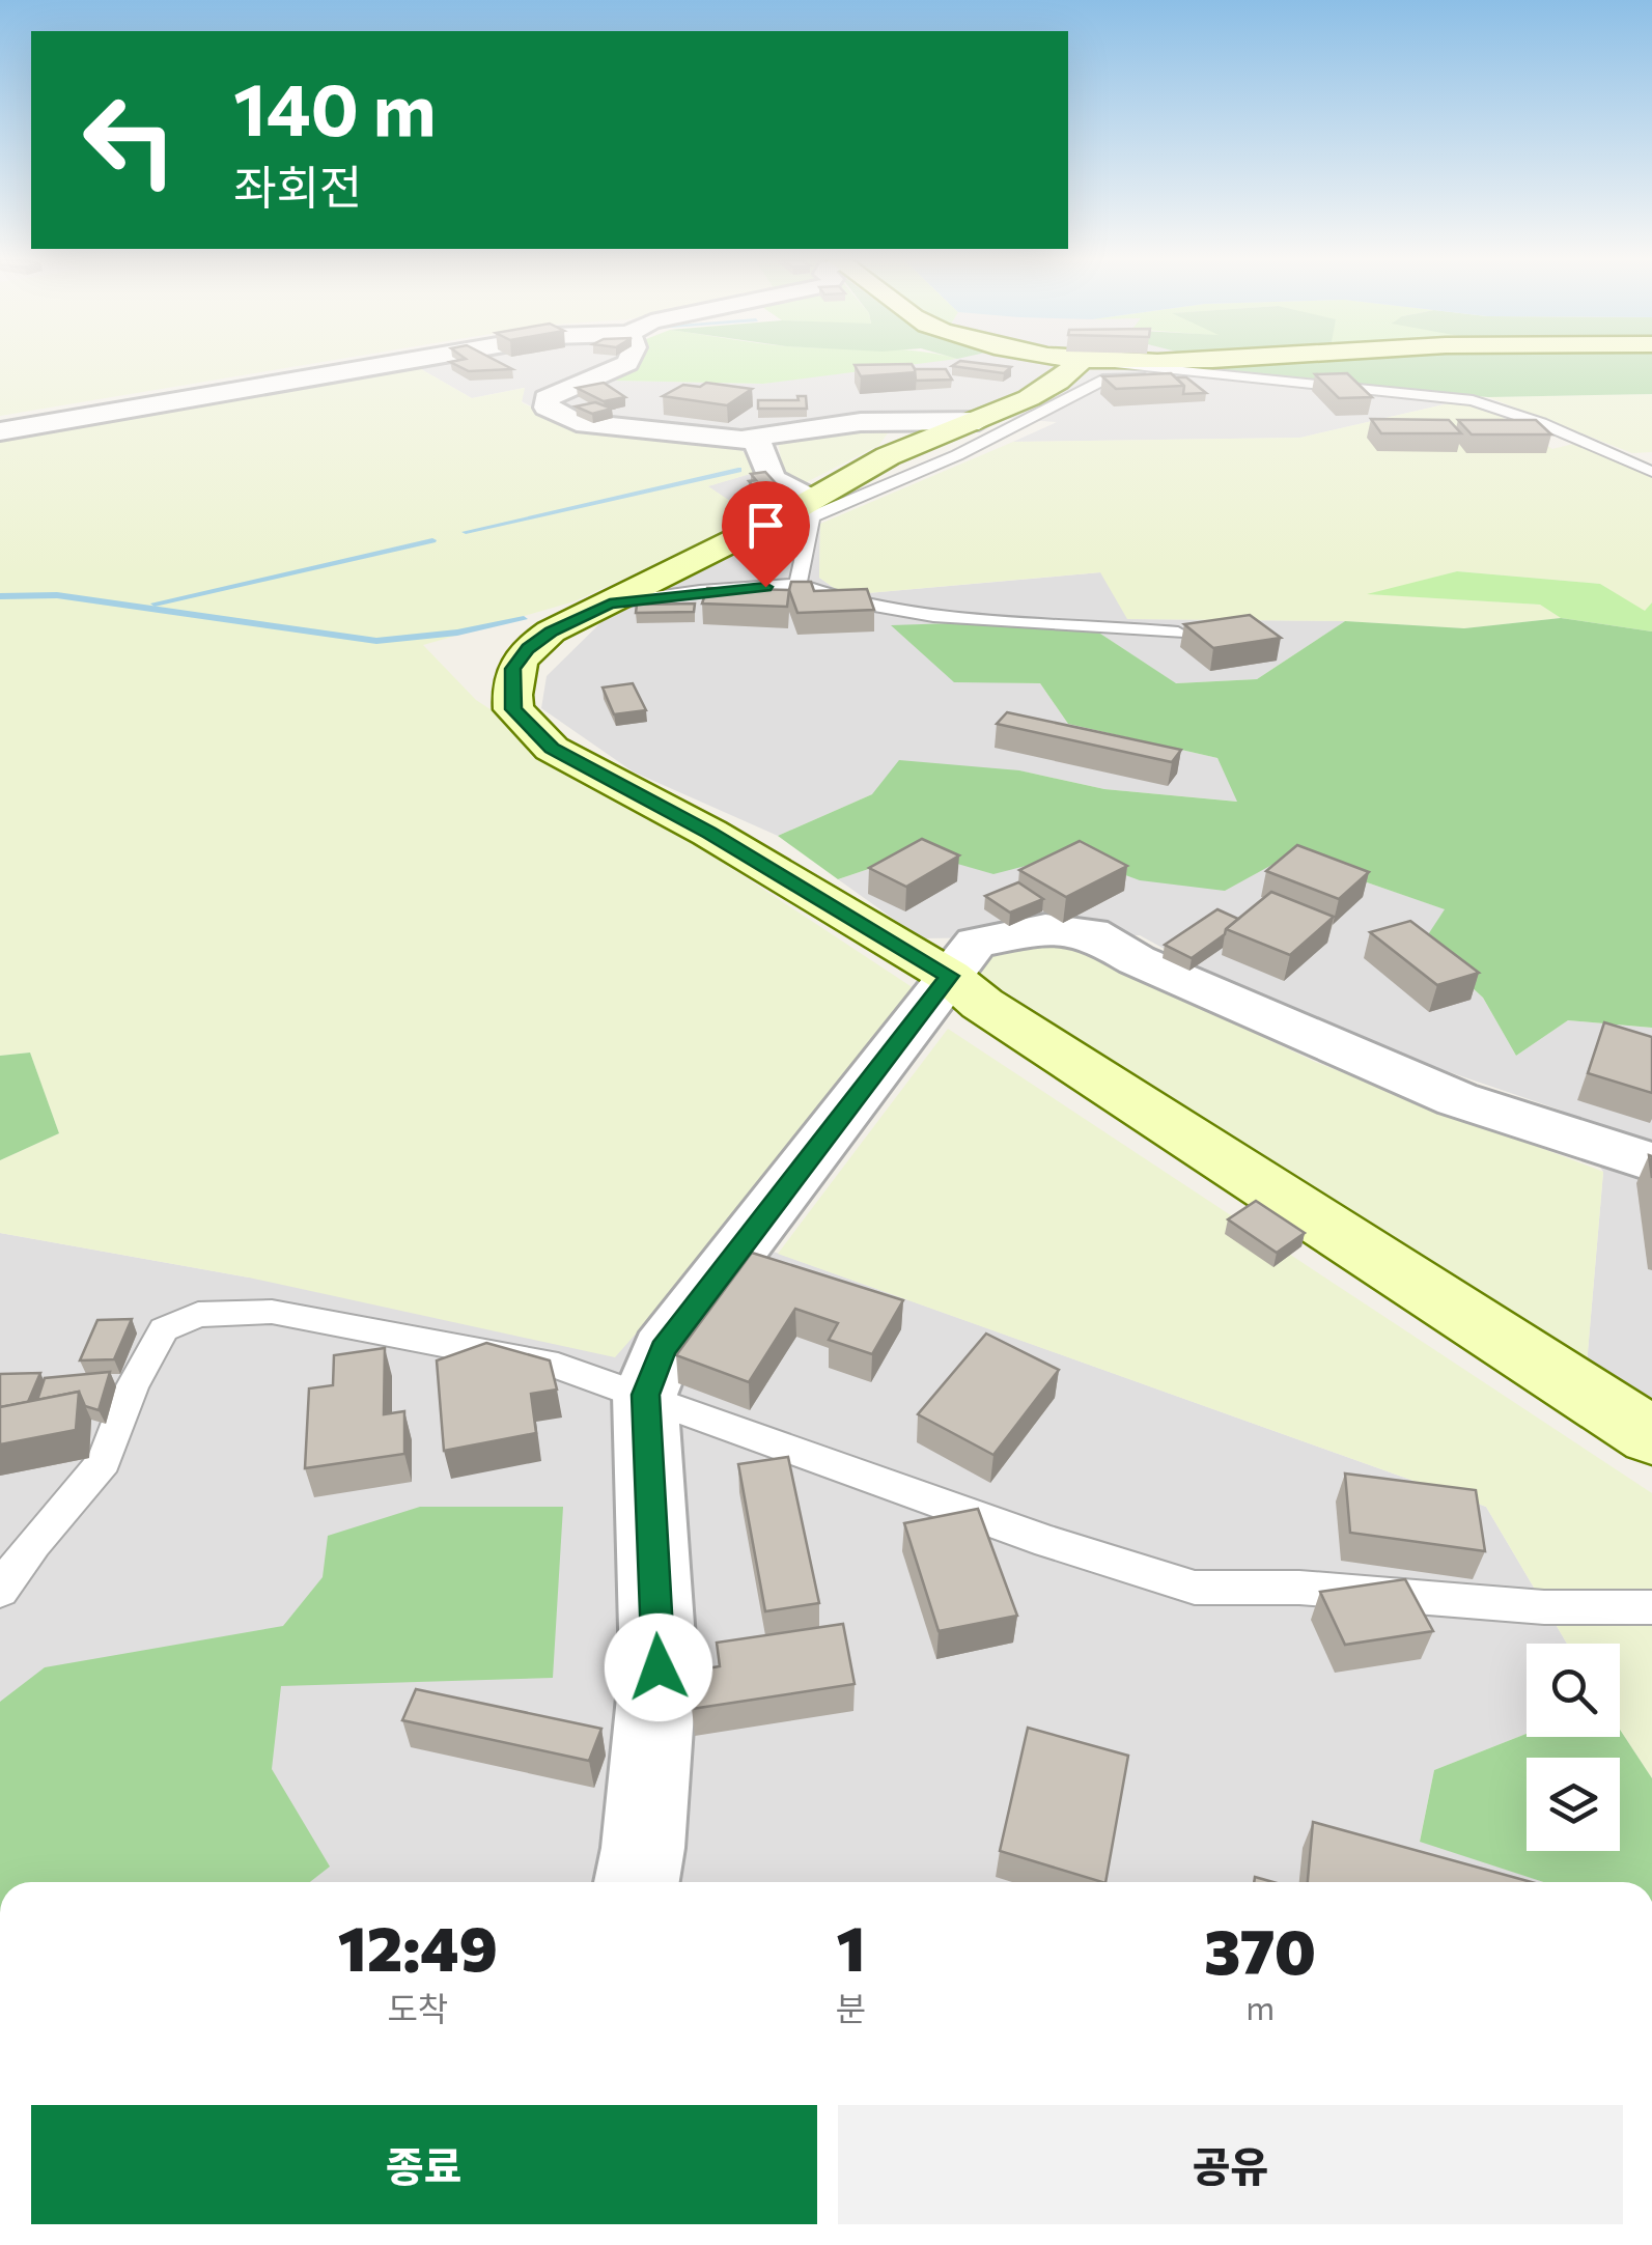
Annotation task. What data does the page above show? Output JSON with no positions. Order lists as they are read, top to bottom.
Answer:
{
  "page": {
    "turn": ["140 m", "좌회전"],
    "eta": [
      "12:49",
      "도착",
      "1",
      "분",
      "370",
      "m"
    ],
    "buttons": ["종료", "공유"]
  }
}
